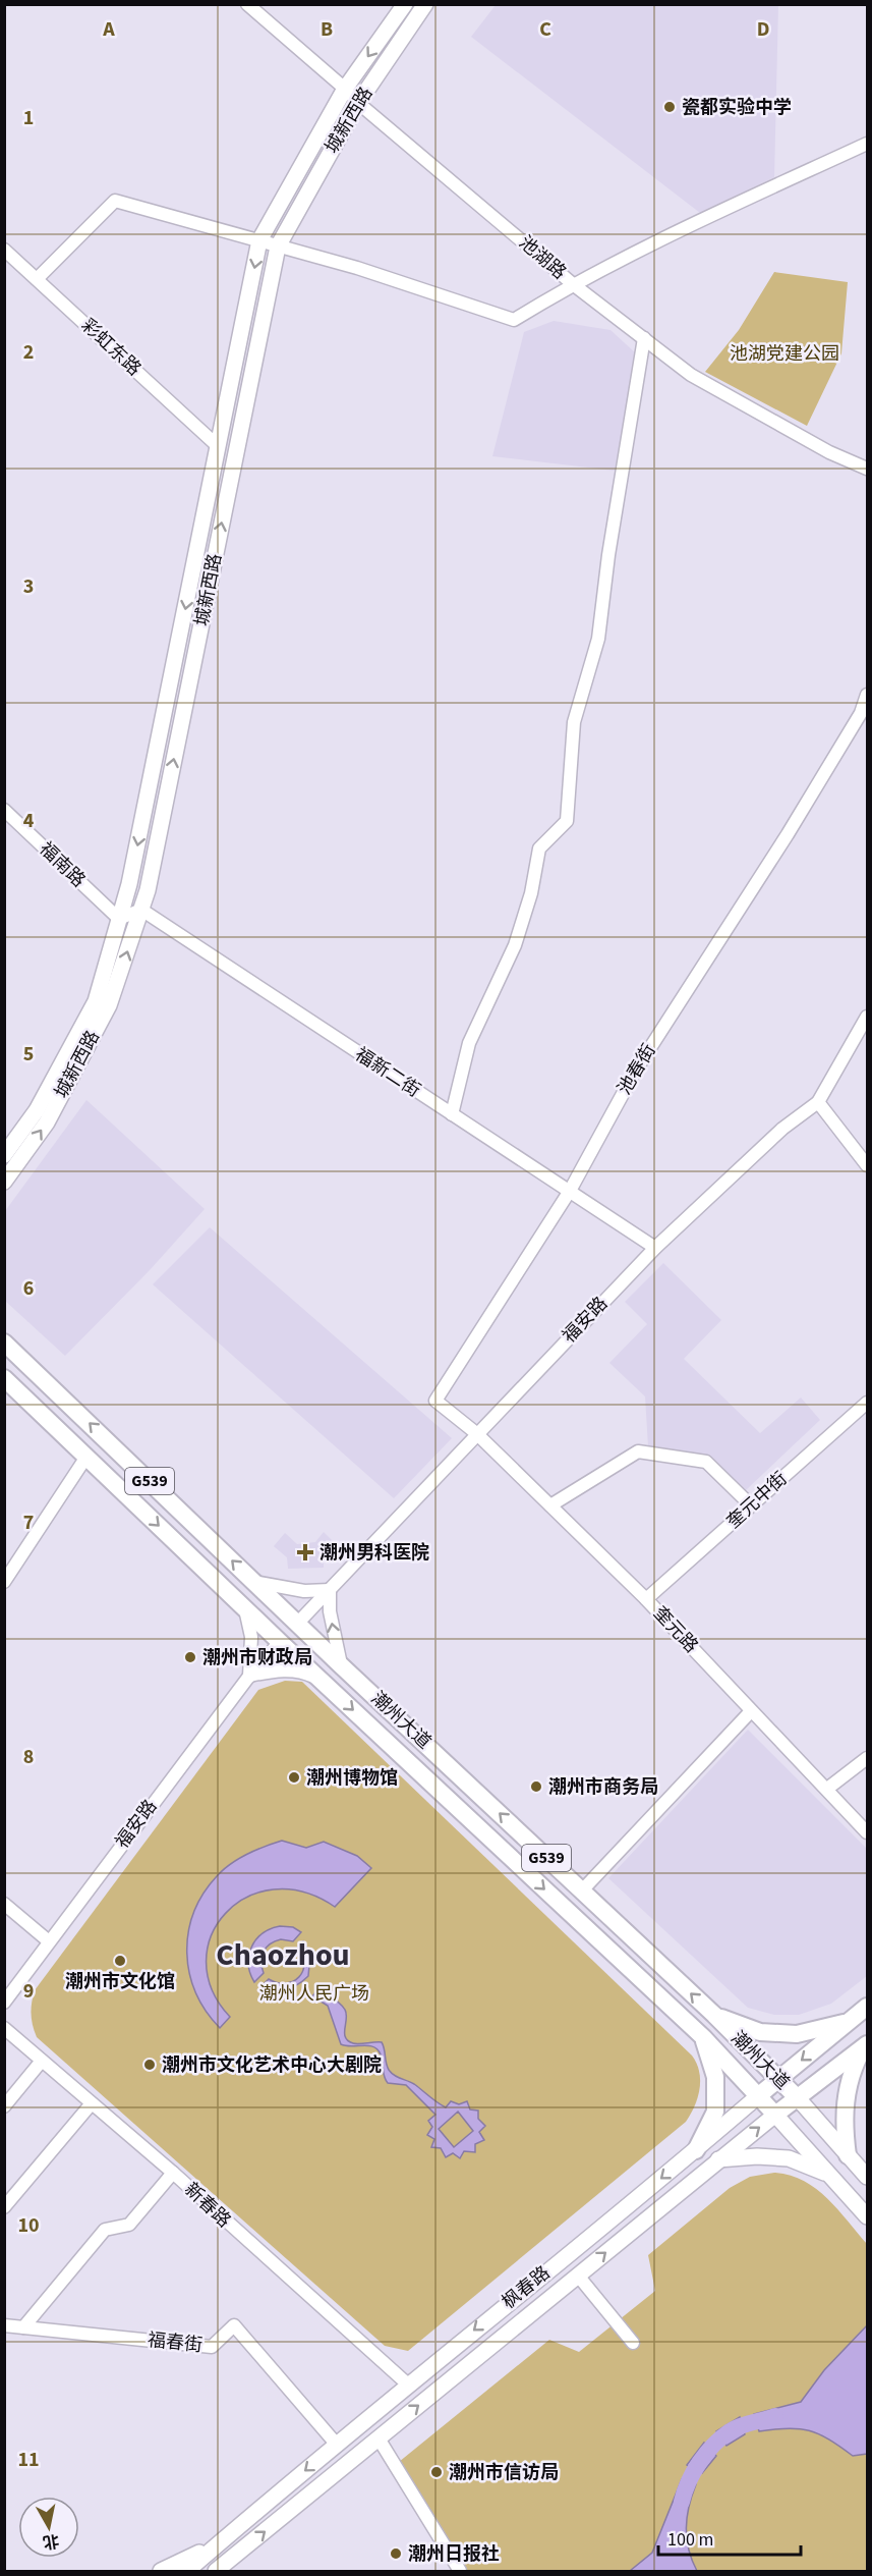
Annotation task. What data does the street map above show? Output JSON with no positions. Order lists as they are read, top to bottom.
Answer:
{
  "streets": {
    "highway": ["G539", "潮州大道", "枫春路"],
    "main road": ["城新西路"],
    "street": [
      "池湖路",
      "彩虹东路",
      "福南路",
      "池春街",
      "福新二街",
      "福安路",
      "奎元中街",
      "奎元路",
      "新春路",
      "福春街"
    ]
  },
  "crossings": [
    ["城新西路", "池湖路"],
    ["城新西路", "彩虹东路"],
    ["城新西路", "福南路"],
    ["城新西路", "福新二街"],
    ["池春街", "福新二街"],
    ["池春街", "福安路"],
    ["池春街", "奎元路"],
    ["福新二街", "福安路"],
    ["福安路", "奎元路"],
    ["福安路", "潮州大道"],
    ["奎元中街", "奎元路"],
    ["潮州大道", "枫春路"],
    ["新春路", "枫春路"],
    ["枫春路", "福春街"]
  ],
  "districts": ["Chaozhou"],
  "parks": ["池湖党建公园", "潮州人民广场"],
  "places": {
    "other": [
      "瓷都实验中学",
      "潮州市财政局",
      "潮州博物馆",
      "潮州市商务局",
      "潮州市文化馆",
      "潮州市文化艺术中心大剧院",
      "潮州市信访局",
      "潮州日报社"
    ],
    "health": ["潮州男科医院"]
  },
  "scale_bar": "100 m",
  "north": "bottom",
  "grid": {
    "columns": [
      "A",
      "B",
      "C",
      "D"
    ],
    "rows": [
      "1",
      "2",
      "3",
      "4",
      "5",
      "6",
      "7",
      "8",
      "9",
      "10",
      "11"
    ]
  }
}
